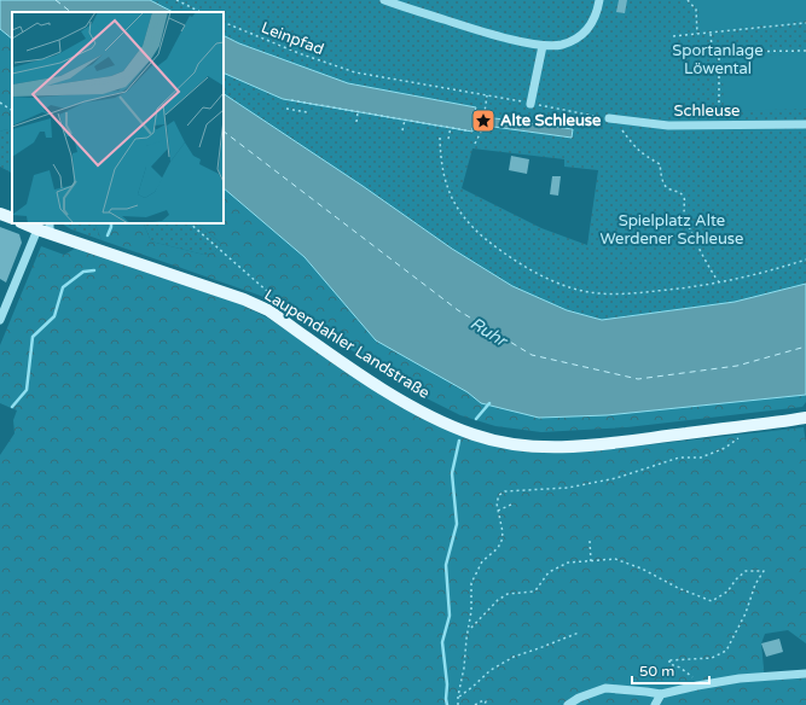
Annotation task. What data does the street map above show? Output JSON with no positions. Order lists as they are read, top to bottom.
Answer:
{
  "streets": {
    "main road": ["Laupendahler Landstraße"],
    "street": ["Schleuse"],
    "path": ["Leinpfad"]
  },
  "crossings": [
    ["Leinpfad", "Schleuse"]
  ],
  "water": ["Ruhr"],
  "parks": ["Sportanlage Löwental", "Spielplatz Alte Werdener Schleuse"],
  "places": {
    "place": ["Alte Schleuse"]
  },
  "scale_bar": "50 m"
}
